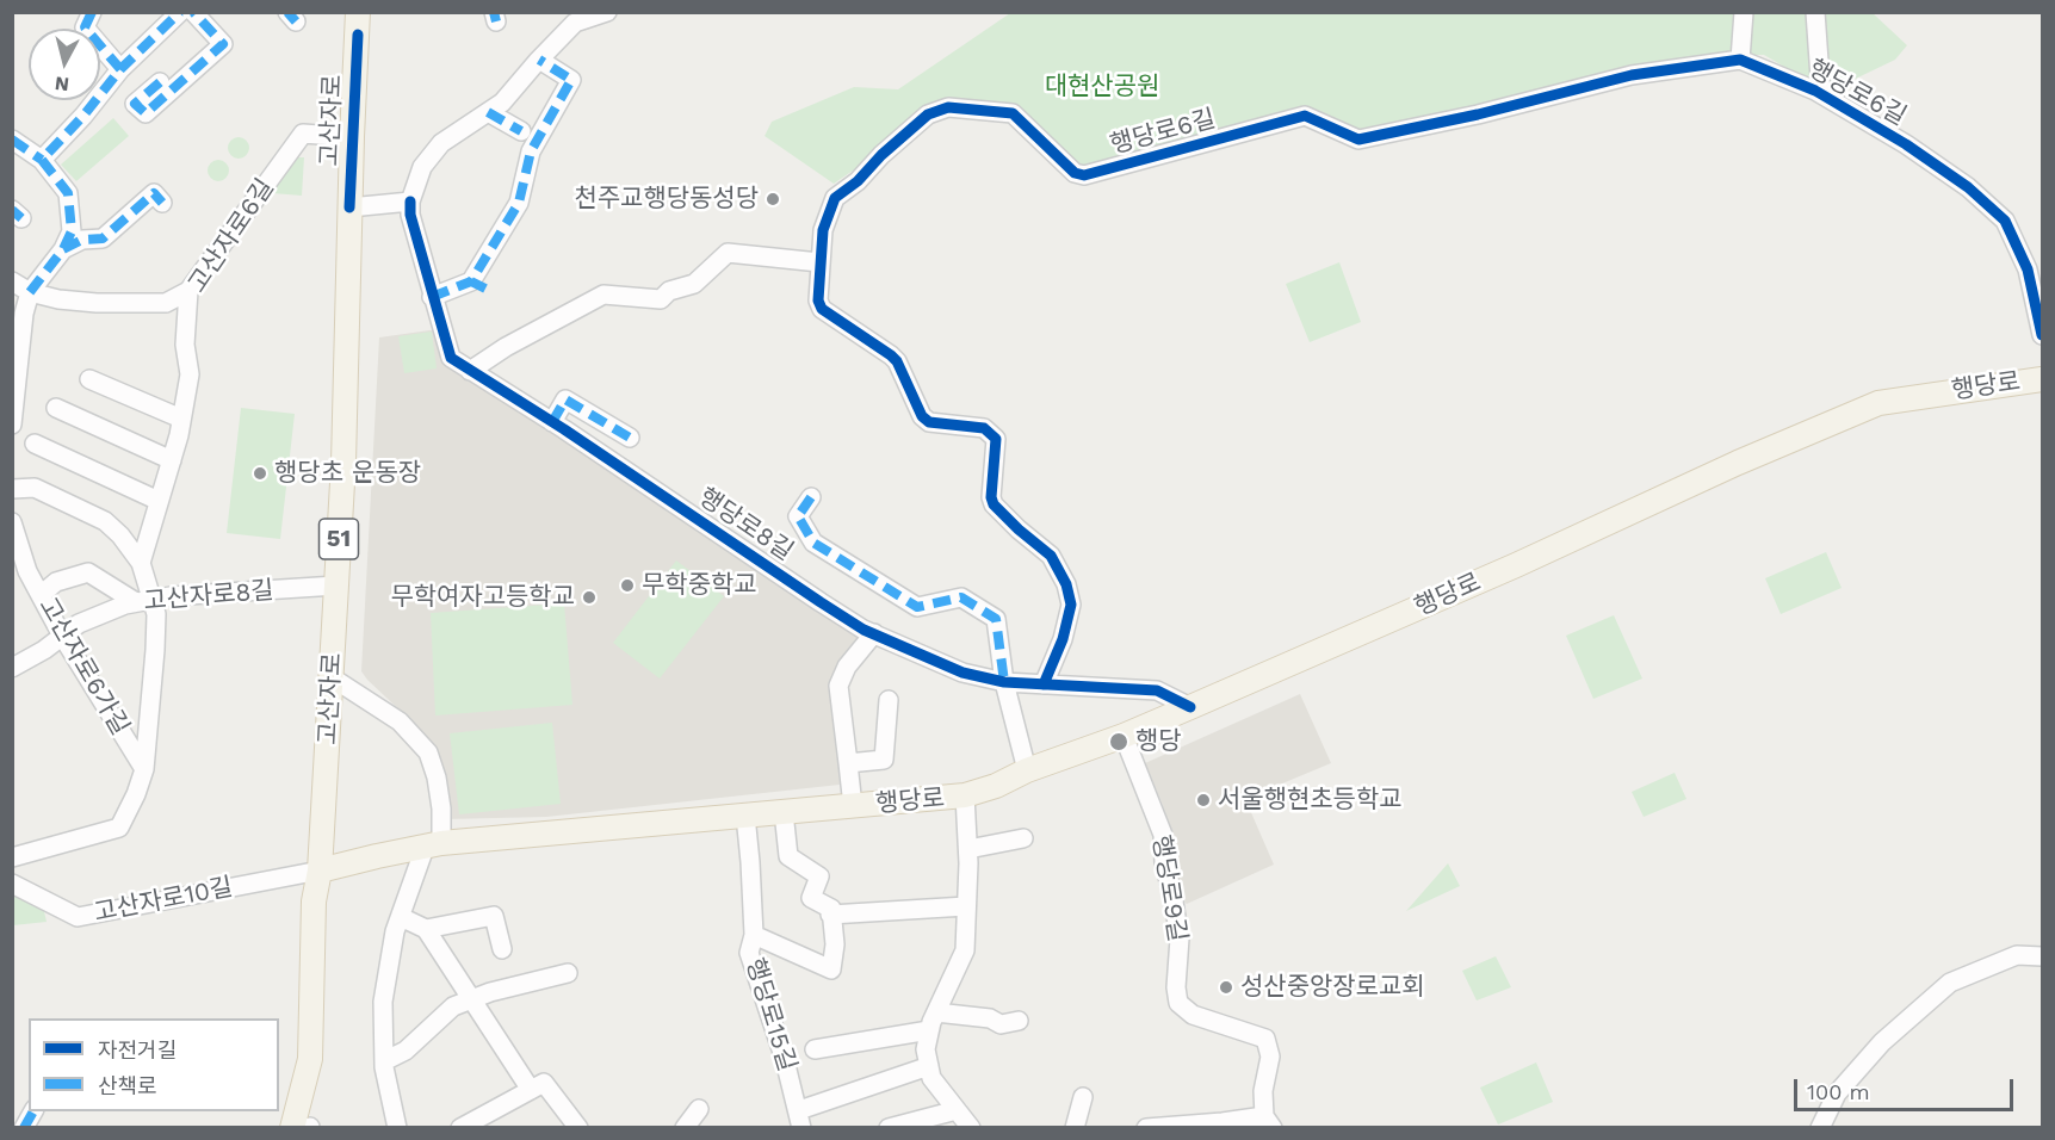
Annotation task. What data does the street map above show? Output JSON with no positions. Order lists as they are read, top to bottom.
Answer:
{
  "streets": {
    "main road": ["고산자로", "행당로", "51"],
    "street": [
      "행당로6길",
      "고산자로6길",
      "행당로8길",
      "고산자로8길",
      "고산자로6가길",
      "행당로9길",
      "고산자로10길",
      "행당로15길"
    ]
  },
  "crossings": [
    ["행당로6길", "행당로8길"],
    ["고산자로", "고산자로6길"],
    ["고산자로", "행당로"],
    ["고산자로", "고산자로8길"],
    ["고산자로", "고산자로10길"],
    ["행당로", "행당로8길"],
    ["행당로", "행당로9길"],
    ["행당로", "고산자로10길"],
    ["행당로", "행당로15길"],
    ["고산자로8길", "고산자로6가길"]
  ],
  "parks": ["대현산공원"],
  "places": [
    "천주교행당동성당",
    "행당초 운동장",
    "무학중학교",
    "무학여자고등학교",
    "행당",
    "서울행현초등학교",
    "성산중앙장로교회"
  ],
  "legend": ["자전거길", "산책로"],
  "scale_bar": "100 m",
  "north": "bottom"
}
